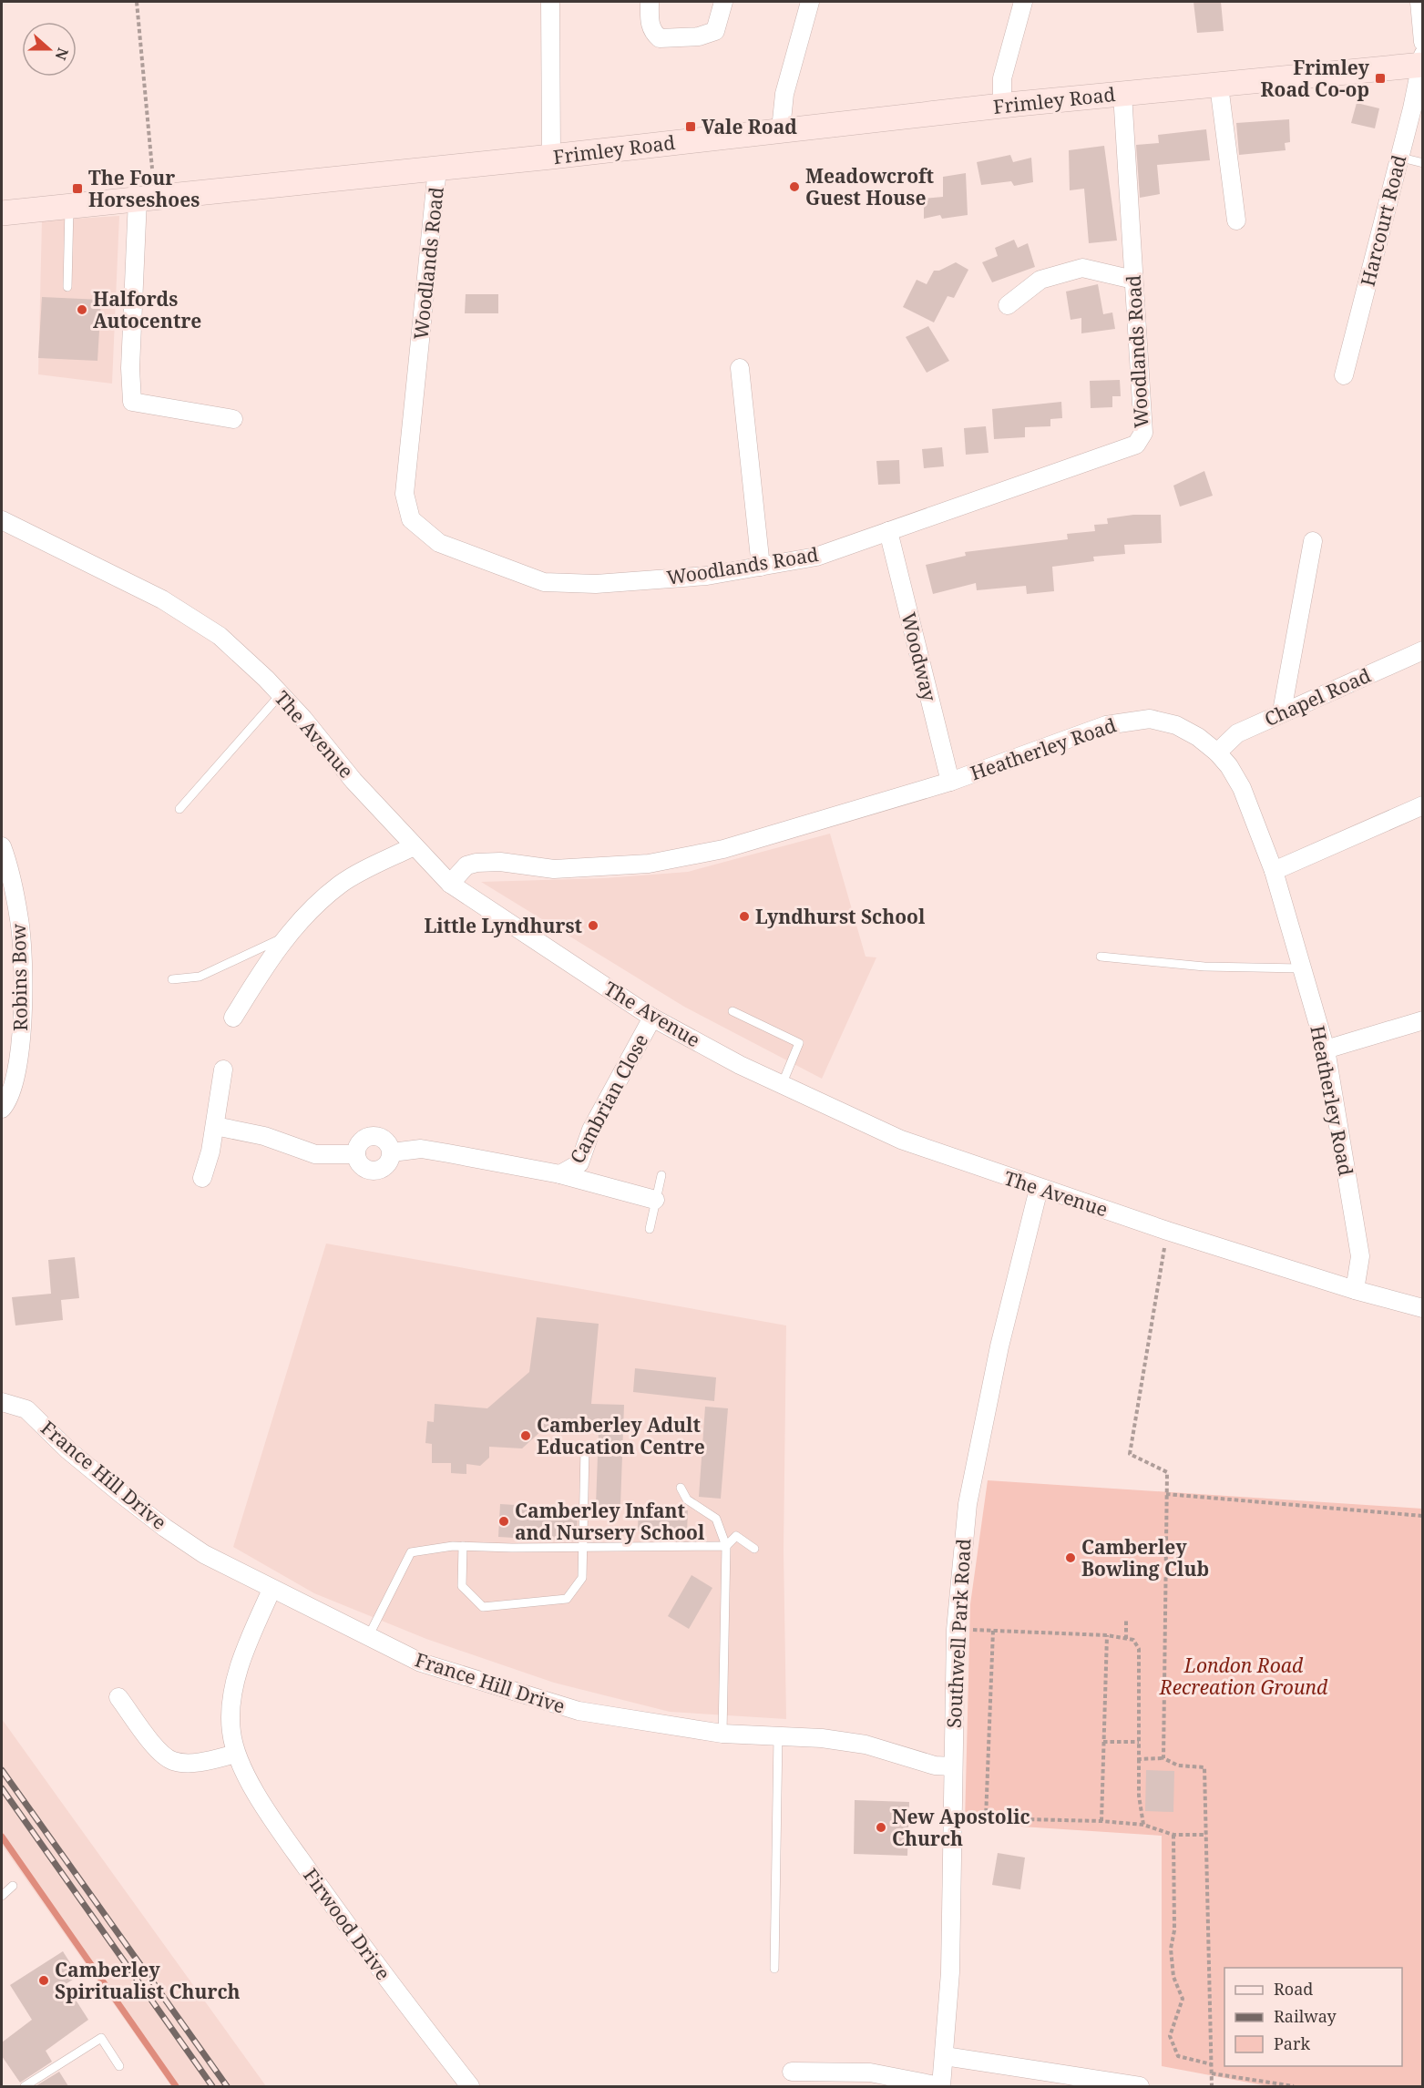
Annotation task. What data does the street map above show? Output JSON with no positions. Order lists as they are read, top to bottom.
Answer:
{
  "streets": {
    "main road": ["Frimley Road"],
    "street": [
      "Harcourt Road",
      "Woodlands Road",
      "Woodway",
      "Chapel Road",
      "The Avenue",
      "Heatherley Road",
      "Robins Bow",
      "Cambrian Close",
      "France Hill Drive",
      "Southwell Park Road",
      "Firwood Drive"
    ]
  },
  "crossings": [
    ["Frimley Road", "Harcourt Road"],
    ["Frimley Road", "Woodlands Road"],
    ["Woodlands Road", "Woodway"],
    ["Woodway", "Heatherley Road"],
    ["Chapel Road", "Heatherley Road"],
    ["The Avenue", "Heatherley Road"],
    ["The Avenue", "Cambrian Close"],
    ["The Avenue", "Southwell Park Road"],
    ["France Hill Drive", "Southwell Park Road"],
    ["France Hill Drive", "Firwood Drive"]
  ],
  "parks": ["London Road Recreation Ground"],
  "places": {
    "transit": ["Frimley Road Co-op", "Vale Road", "The Four Horseshoes"],
    "other": [
      "Meadowcroft Guest House",
      "Halfords Autocentre",
      "Lyndhurst School",
      "Little Lyndhurst",
      "Camberley Adult Education Centre",
      "Camberley Infant and Nursery School",
      "Camberley Bowling Club",
      "New Apostolic Church",
      "Camberley Spiritualist Church"
    ]
  },
  "legend": ["Road", "Railway", "Park"],
  "north": "right"
}
